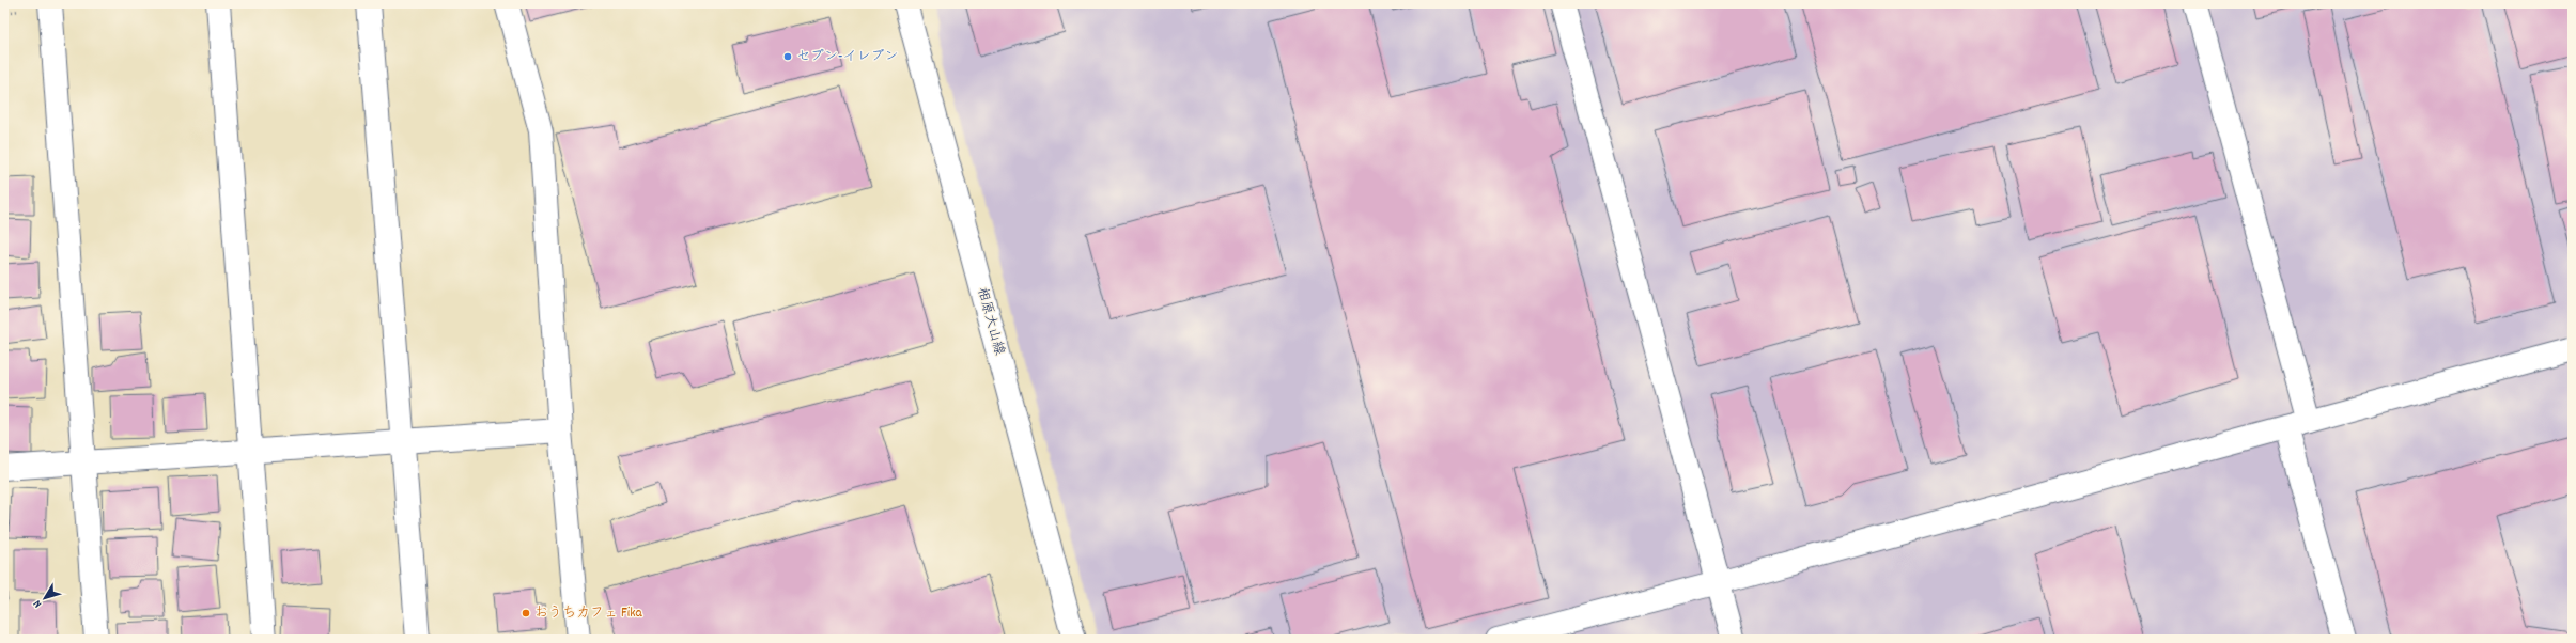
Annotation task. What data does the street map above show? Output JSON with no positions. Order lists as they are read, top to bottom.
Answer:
{
  "streets": {
    "street": ["相原大山線"]
  },
  "places": ["セブン-イレブン", "おうちカフェ Fika"],
  "north": "bottom left"
}
